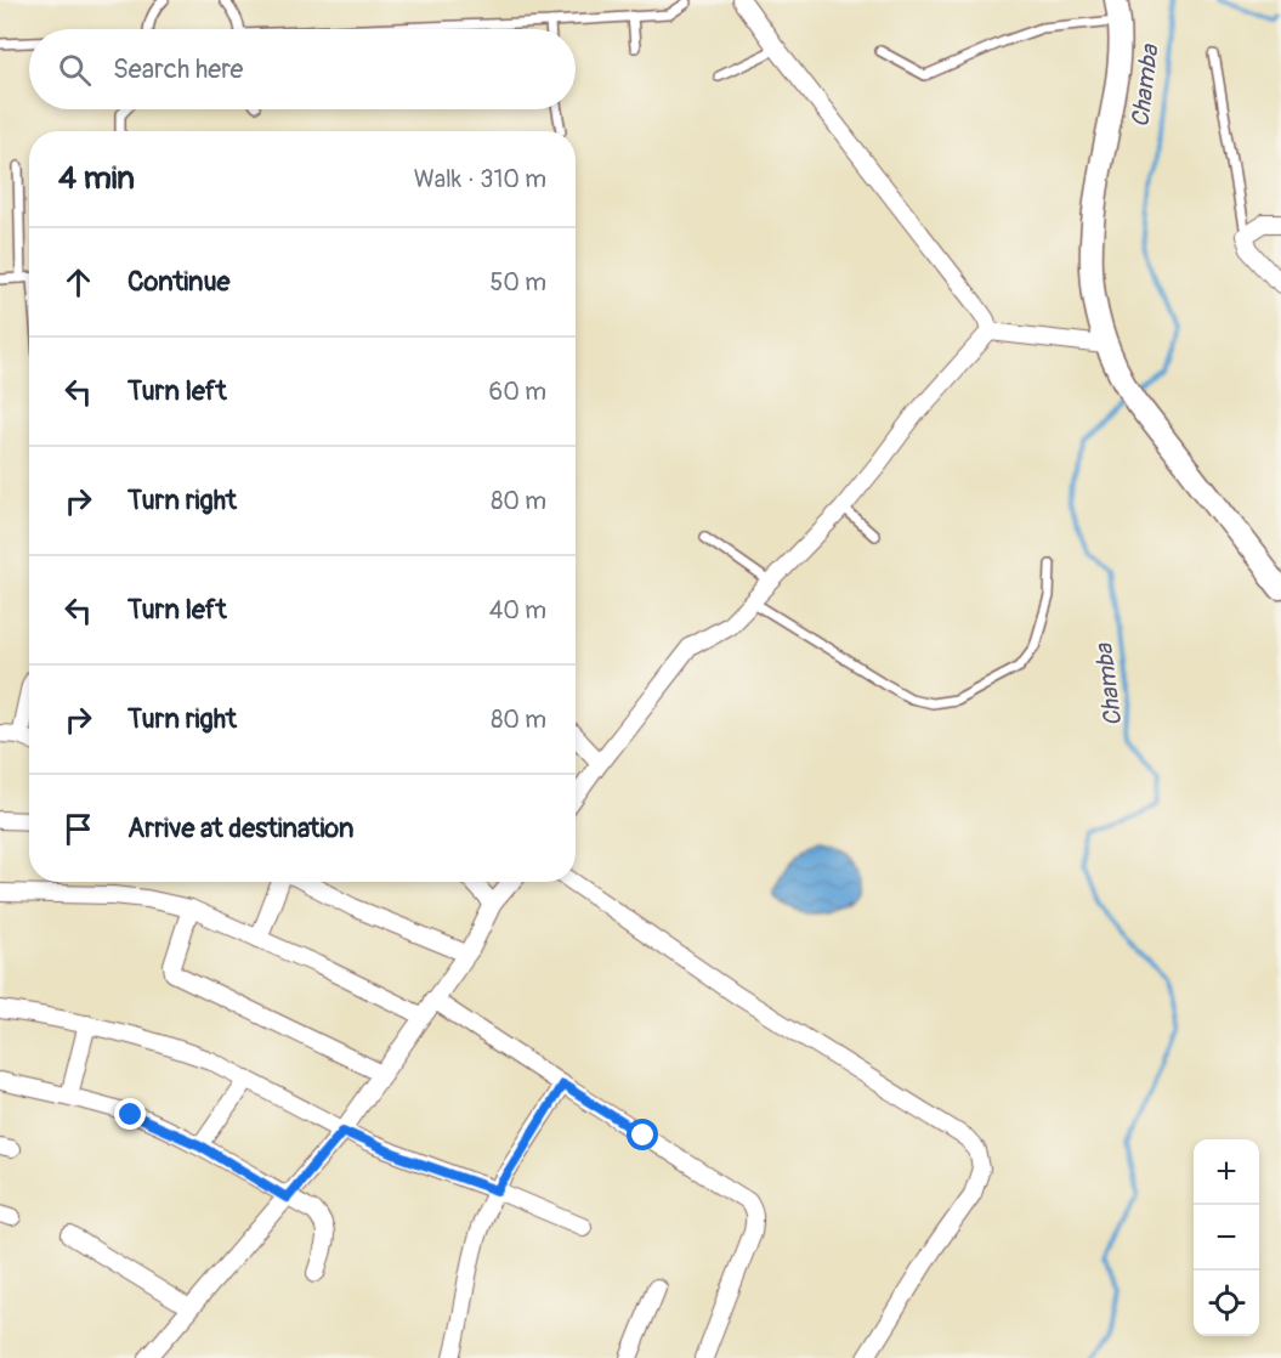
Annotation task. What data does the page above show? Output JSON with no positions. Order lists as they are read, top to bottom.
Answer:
{
  "water": ["Chamba"],
  "page": {
    "search": "Search here",
    "heading": ["4 min", "Walk · 310 m"],
    "list": [
      ["Continue", "50 m"],
      ["Turn left", "60 m"],
      ["Turn right", "80 m"],
      ["Turn left", "40 m"],
      ["Turn right", "80 m"],
      "Arrive at destination"
    ],
    "map_buttons": ["+", "−"]
  }
}
